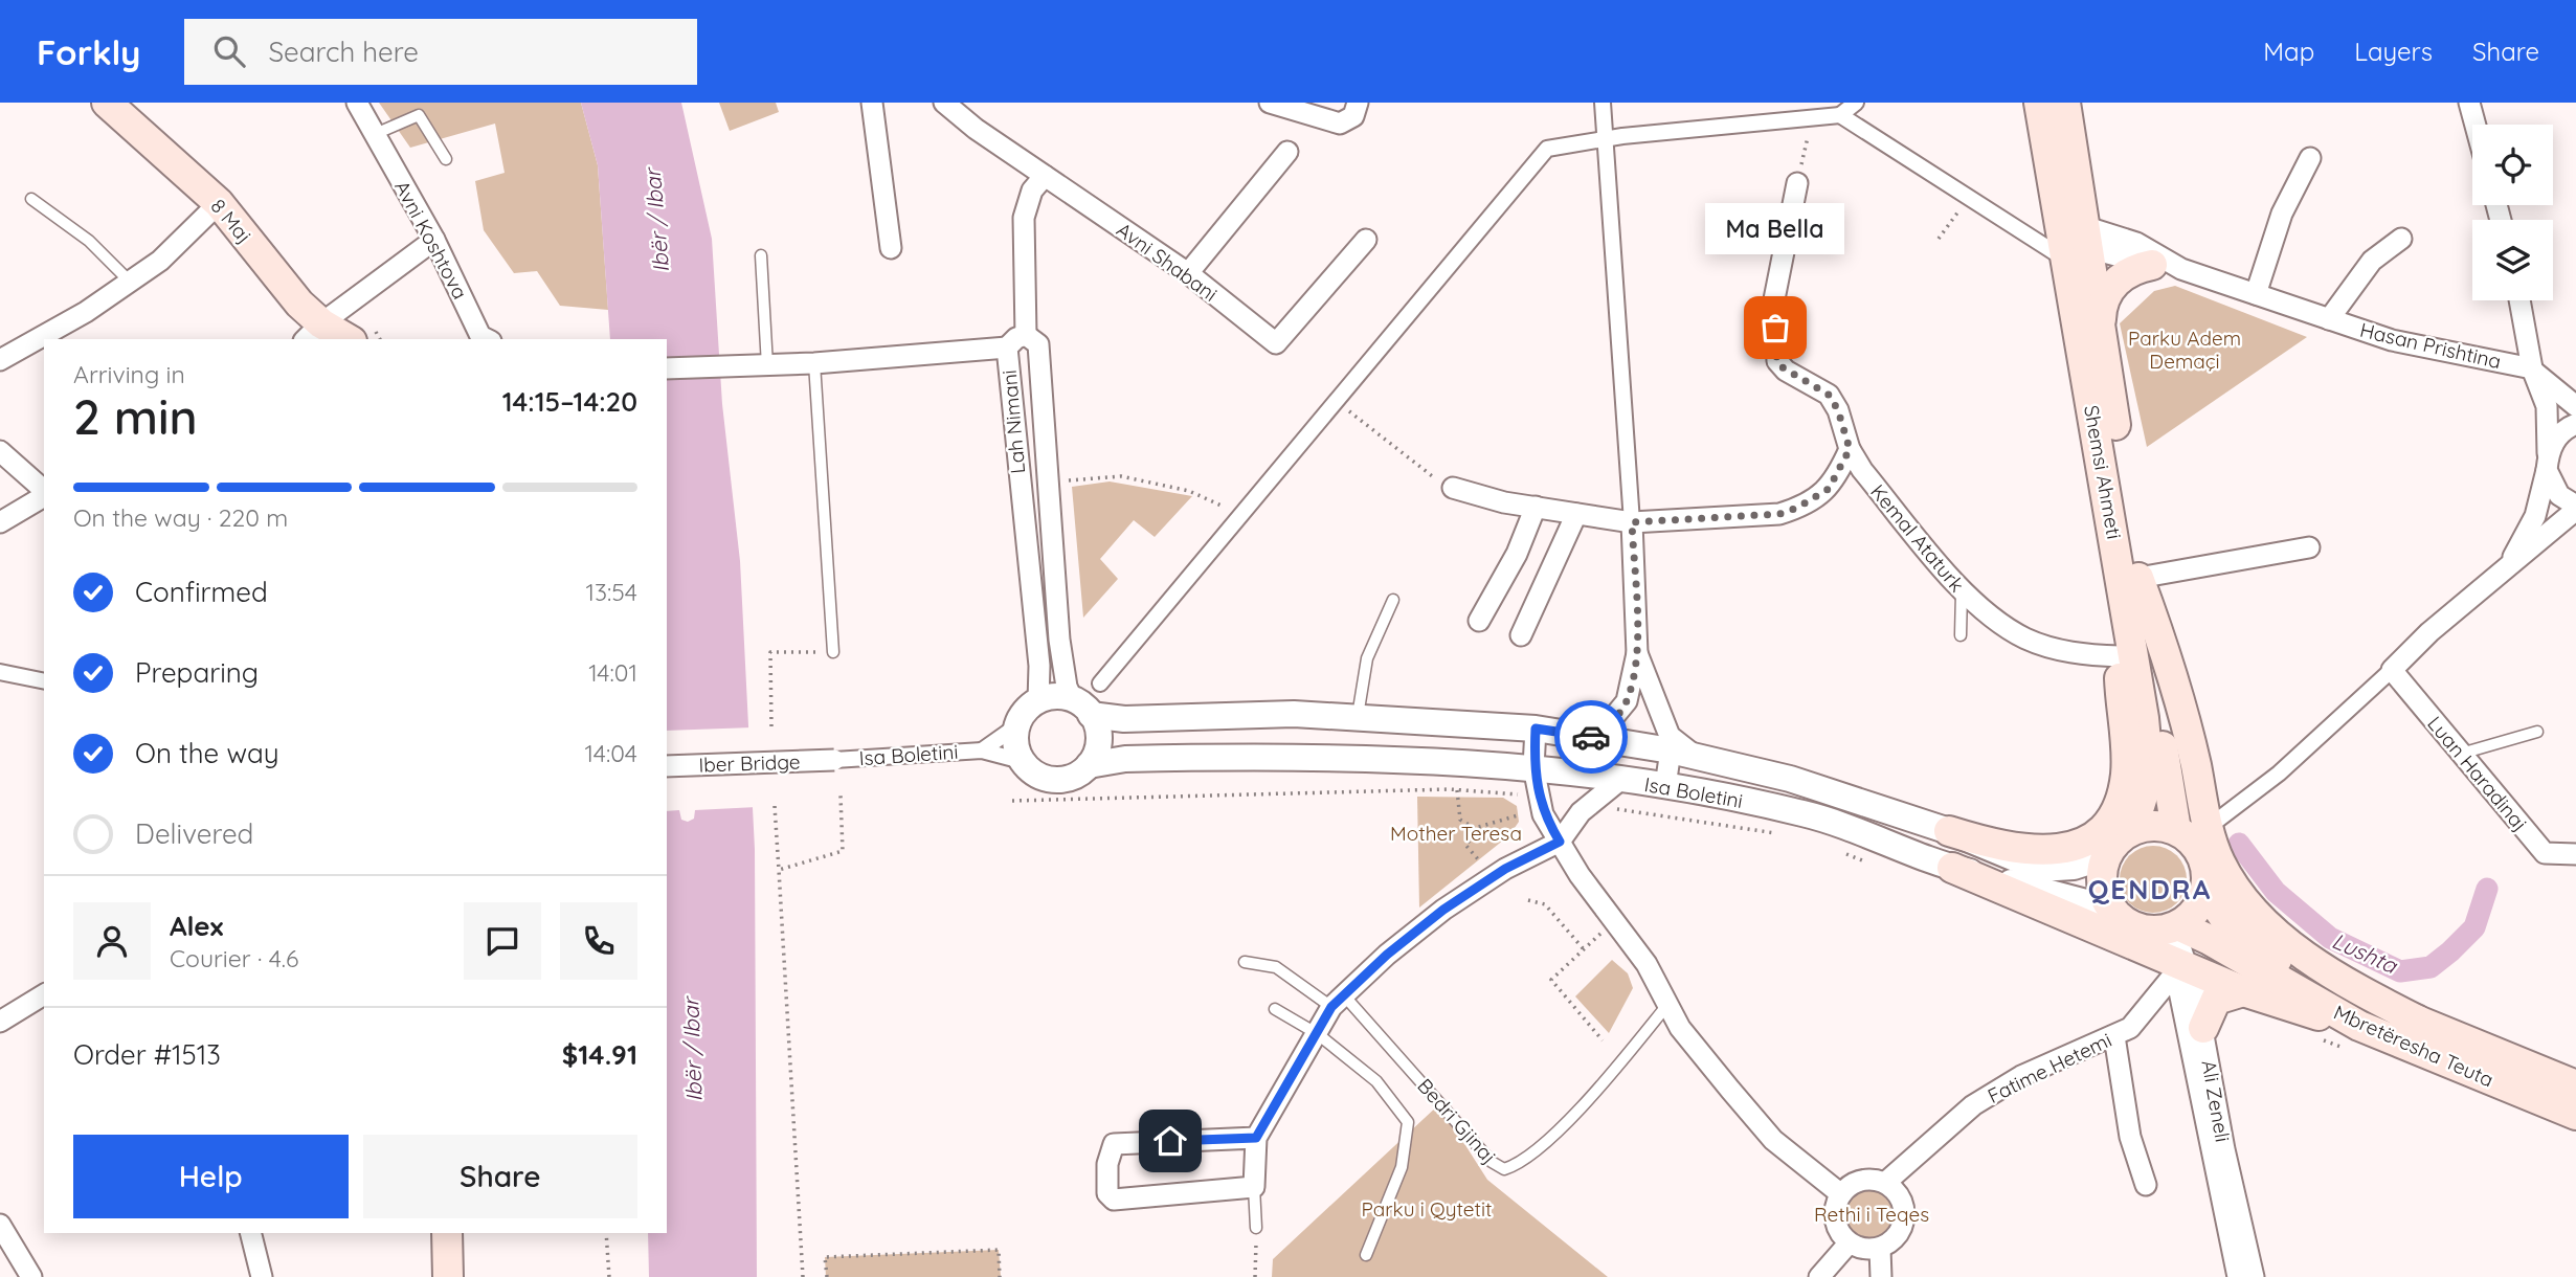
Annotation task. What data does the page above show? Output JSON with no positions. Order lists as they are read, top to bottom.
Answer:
{
  "streets": {
    "main road": ["8 Maj", "Shemsi Ahmeti", "Mbretëresha Teuta"],
    "street": [
      "Avni Koshtova",
      "Avni Shabani",
      "Hasan Prishtina",
      "Lah Nimani",
      "Kemal Ataturk",
      "Isa Boletini",
      "Iber Bridge",
      "Luan Haradinaj",
      "Fatime Hetemi",
      "Ali Zeneli"
    ],
    "lane": ["Bedri Gjinaj"]
  },
  "crossings": [
    ["Hasan Prishtina", "Shemsi Ahmeti"],
    ["Lah Nimani", "Isa Boletini"],
    ["Shemsi Ahmeti", "Isa Boletini"],
    ["Shemsi Ahmeti", "Mbretëresha Teuta"],
    ["Shemsi Ahmeti", "Ali Zeneli"],
    ["Isa Boletini", "Iber Bridge"],
    ["Isa Boletini", "Mbretëresha Teuta"],
    ["Isa Boletini", "Ali Zeneli"],
    ["Mbretëresha Teuta", "Ali Zeneli"],
    ["Fatime Hetemi", "Ali Zeneli"]
  ],
  "districts": ["QENDRA"],
  "water": ["Ibër / Ibar", "Lushta"],
  "parks": [
    "Parku Adem Demaçi",
    "Mother Teresa",
    "Parku i Qytetit",
    "Rethi i Teqes"
  ],
  "places": ["Ma Bella"],
  "page": {
    "header": "Forkly",
    "search": "Search here",
    "nav": ["Map", "Layers", "Share"],
    "bubble": "Ma Bella",
    "heading": ["2 min", "Arriving in", "14:15–14:20"],
    "panel": [
      "Alex",
      "Courier · 4.6",
      "Order #1513",
      "$14.91"
    ],
    "bar": "On the way · 220 m",
    "list": [
      ["Confirmed", "13:54"],
      ["Preparing", "14:01"],
      ["On the way", "14:04"],
      "Delivered"
    ],
    "buttons": ["Help", "Share"]
  }
}
